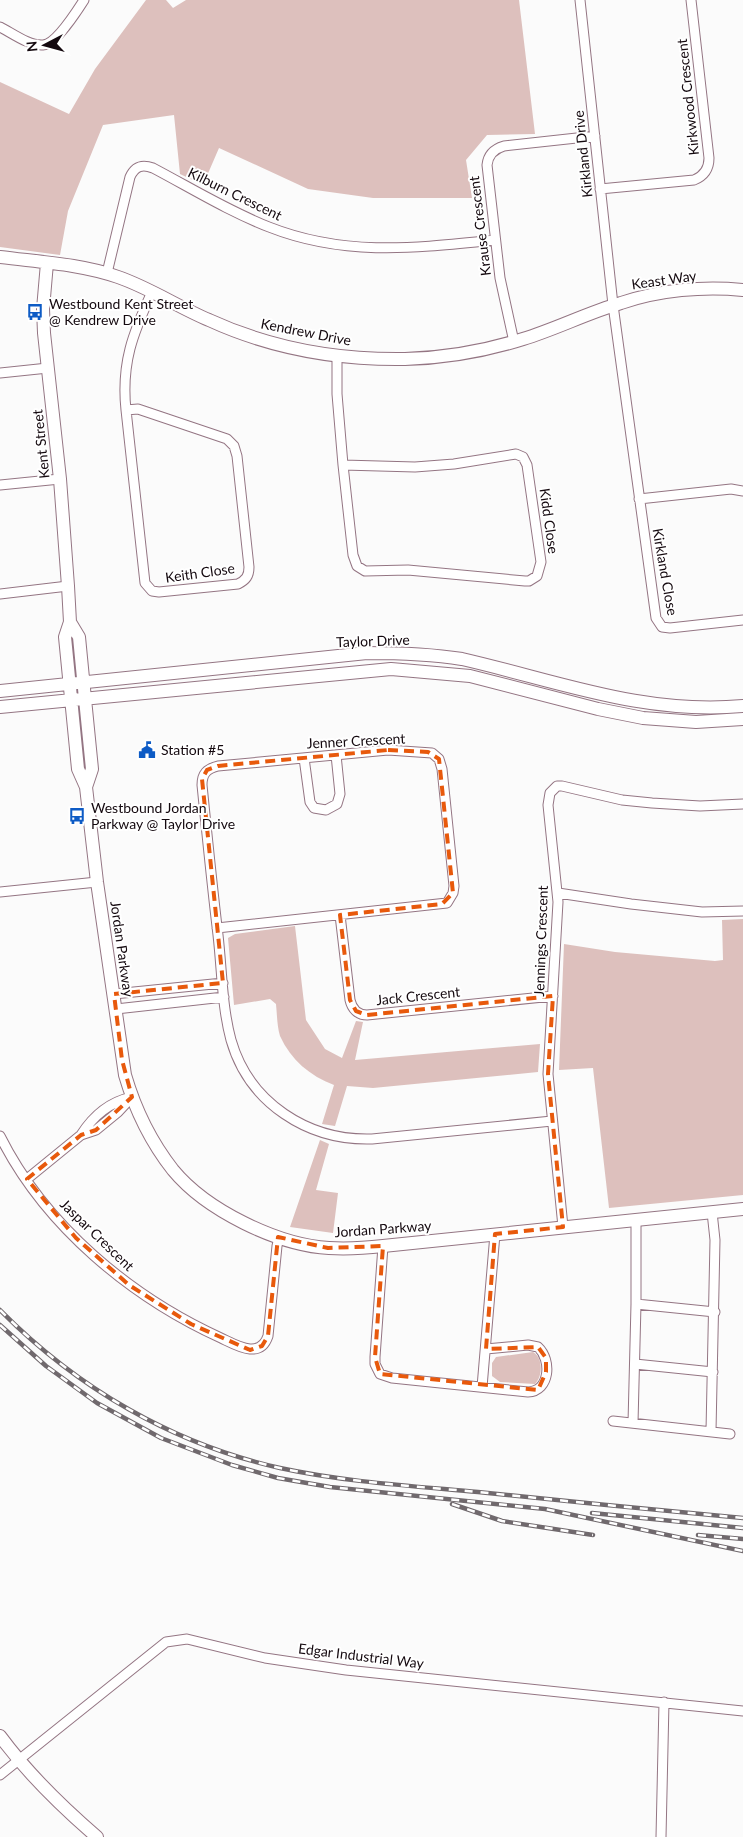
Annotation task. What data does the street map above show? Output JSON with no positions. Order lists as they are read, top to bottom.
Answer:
{
  "streets": {
    "street": [
      "Kirkwood Crescent",
      "Kirkland Drive",
      "Kilburn Crescent",
      "Krause Crescent",
      "Keast Way",
      "Kendrew Drive",
      "Kent Street",
      "Kidd Close",
      "Kirkland Close",
      "Keith Close",
      "Taylor Drive",
      "Jenner Crescent",
      "Jennings Crescent",
      "Jordan Parkway",
      "Jack Crescent",
      "Jaspar Crescent",
      "Edgar Industrial Way"
    ]
  },
  "crossings": [
    ["Kirkwood Crescent", "Kirkland Drive"],
    ["Kirkland Drive", "Krause Crescent"],
    ["Kirkland Drive", "Keast Way"],
    ["Kirkland Drive", "Kendrew Drive"],
    ["Kirkland Drive", "Kirkland Close"],
    ["Kilburn Crescent", "Krause Crescent"],
    ["Kilburn Crescent", "Kendrew Drive"],
    ["Krause Crescent", "Kendrew Drive"],
    ["Keast Way", "Kendrew Drive"],
    ["Keast Way", "Kirkland Close"],
    ["Kendrew Drive", "Kent Street"],
    ["Kendrew Drive", "Kidd Close"],
    ["Kendrew Drive", "Kirkland Close"],
    ["Kendrew Drive", "Keith Close"],
    ["Kent Street", "Taylor Drive"],
    ["Kent Street", "Jordan Parkway"],
    ["Taylor Drive", "Jordan Parkway"],
    ["Jenner Crescent", "Jennings Crescent"],
    ["Jenner Crescent", "Jack Crescent"],
    ["Jennings Crescent", "Jordan Parkway"],
    ["Jennings Crescent", "Jack Crescent"],
    ["Jordan Parkway", "Jaspar Crescent"]
  ],
  "places": {
    "bus stop": ["Westbound Kent Street @ Kendrew Drive", "Westbound Jordan Parkway @ Taylor Drive"],
    "public building": ["Station #5"]
  },
  "north": "left"
}
